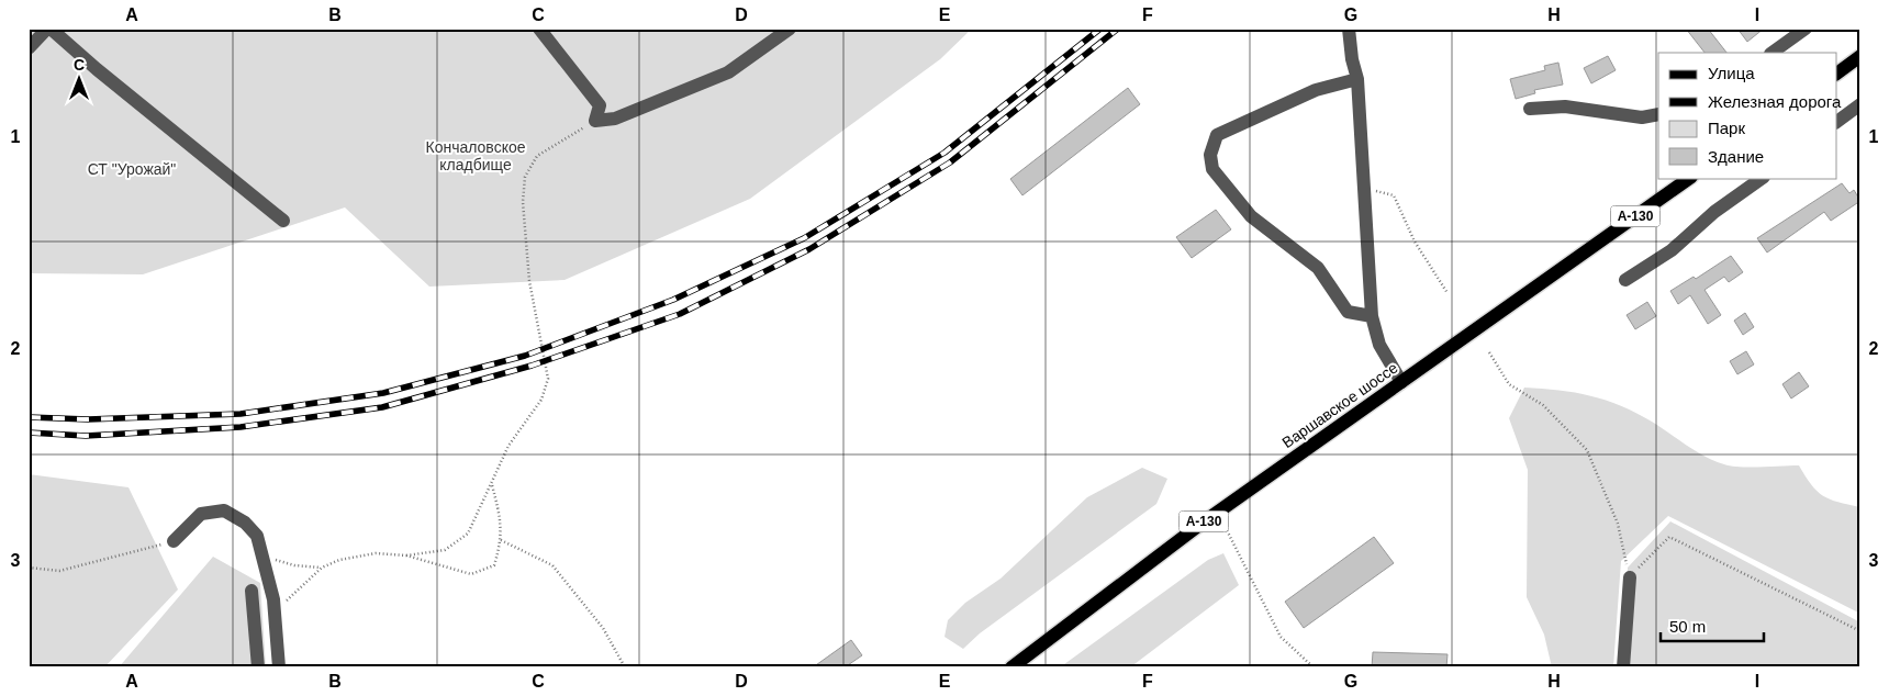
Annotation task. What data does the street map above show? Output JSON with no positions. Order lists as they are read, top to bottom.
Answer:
{
  "streets": {
    "main road": ["А-130", "Варшавское шоссе"]
  },
  "parks": ["Кончаловское кладбище", "СТ \"Урожай\""],
  "legend": [
    "Улица",
    "Железная дорога",
    "Парк",
    "Здание"
  ],
  "scale_bar": "50 m",
  "north": "top",
  "grid": {
    "columns": [
      "A",
      "B",
      "C",
      "D",
      "E",
      "F",
      "G",
      "H",
      "I"
    ],
    "rows": ["1", "2", "3"]
  }
}
